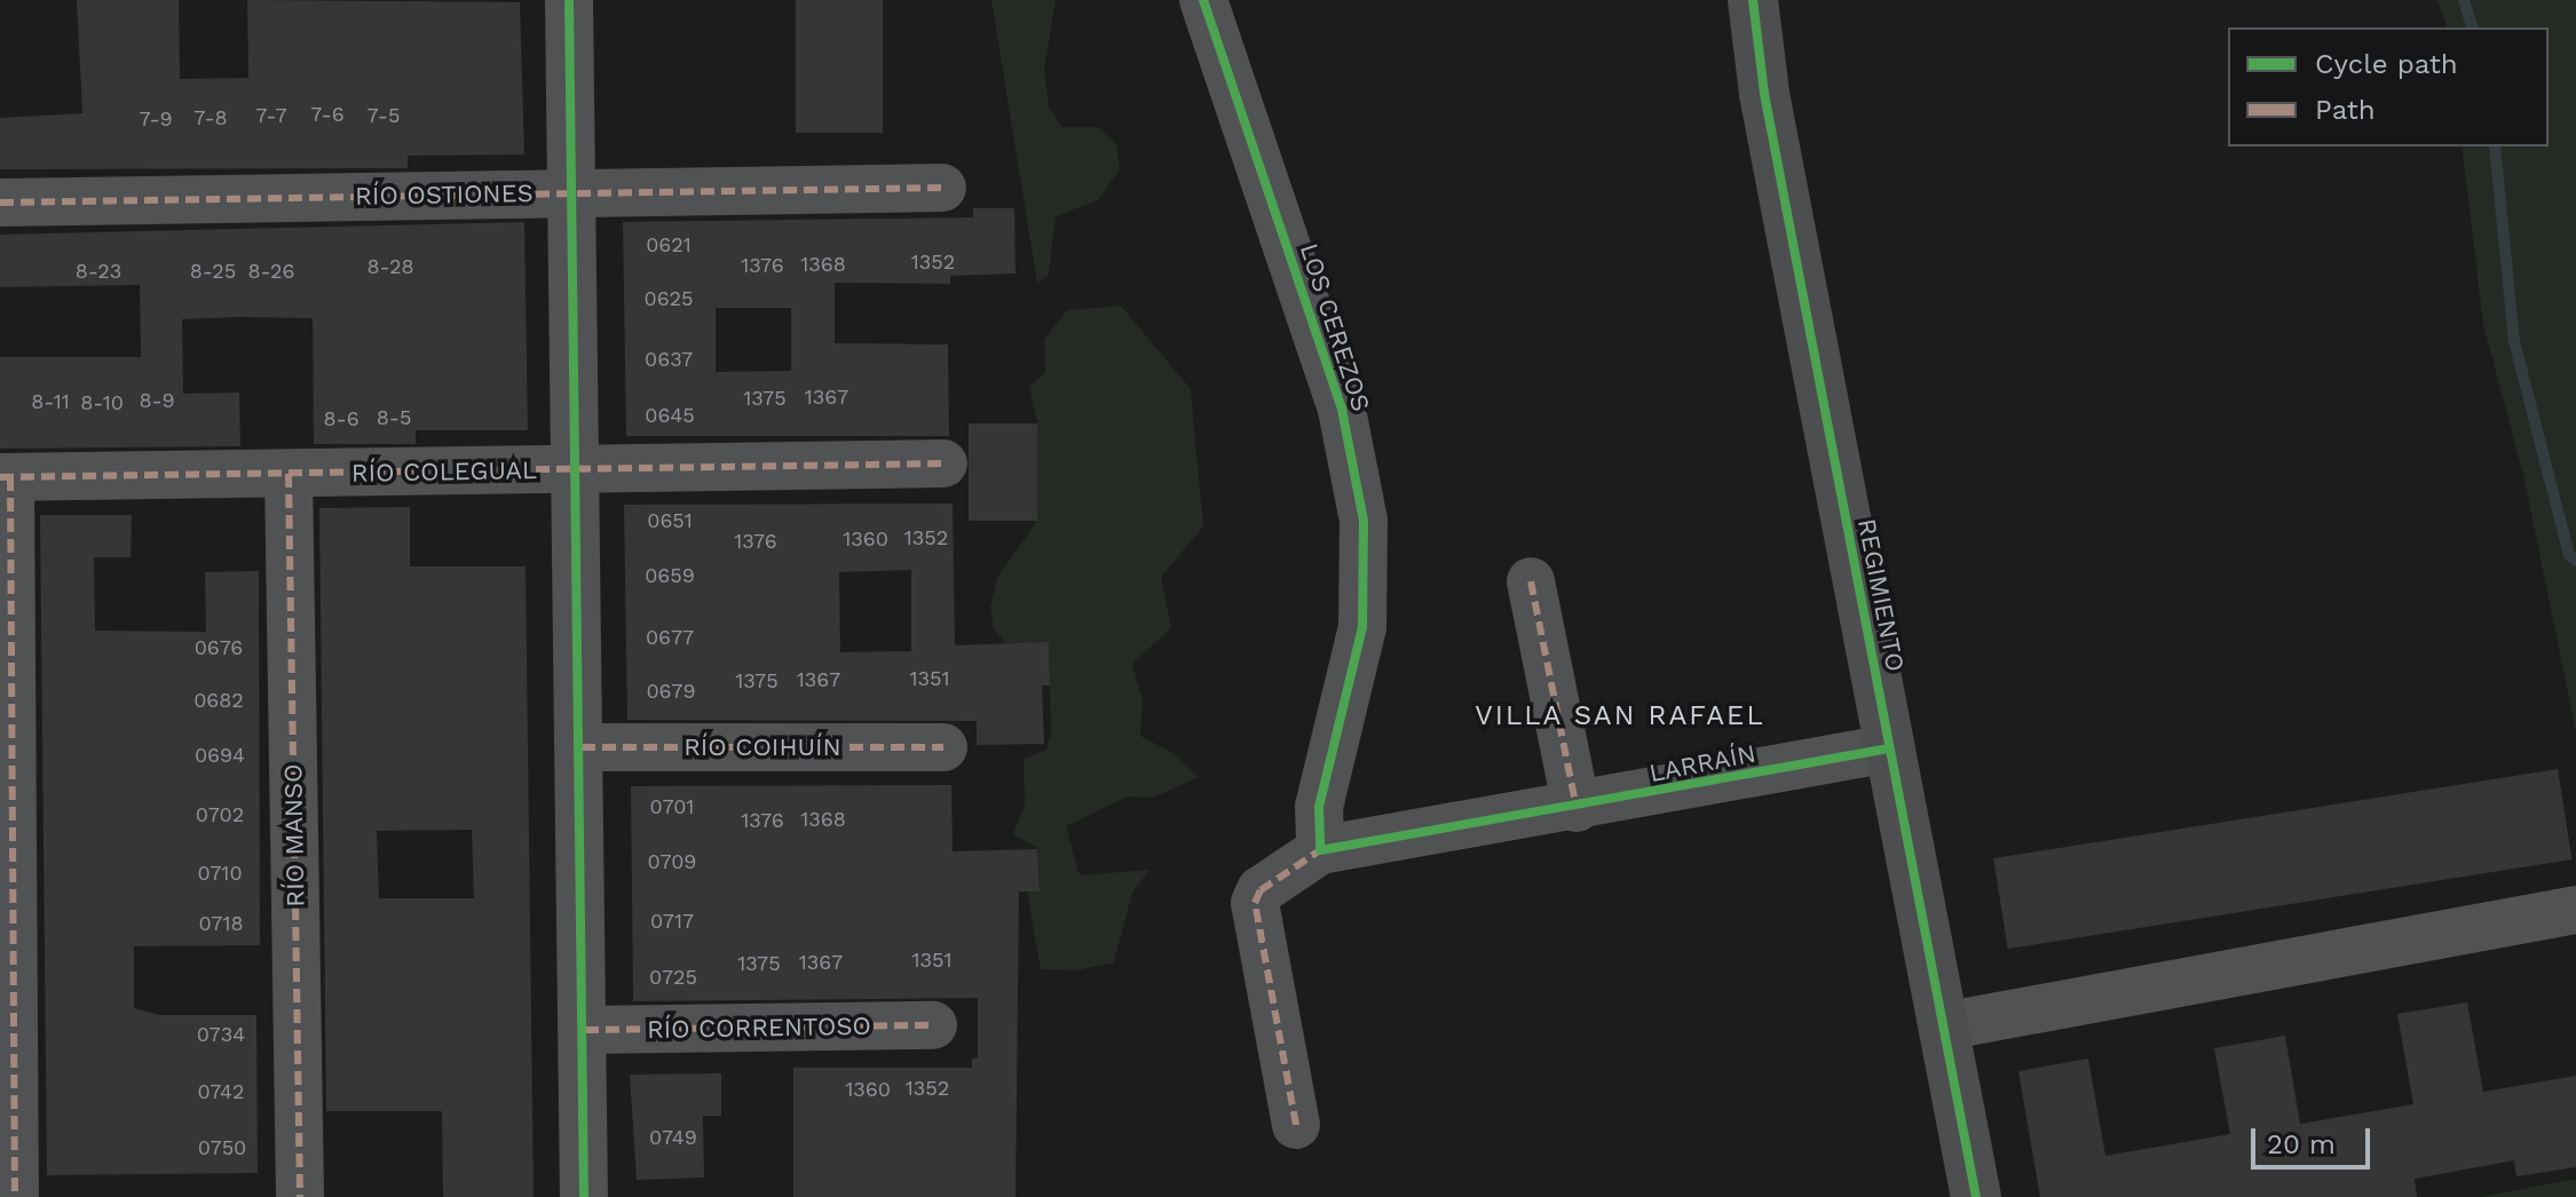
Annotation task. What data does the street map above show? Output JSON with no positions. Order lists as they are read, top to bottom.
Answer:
{
  "streets": {
    "main road": ["REGIMIENTO"],
    "street": [
      "RÍO OSTIONES",
      "LOS CEREZOS",
      "RÍO COLEGUAL",
      "RÍO COIHUÍN",
      "LARRAÍN",
      "RÍO MANSO",
      "RÍO CORRENTOSO"
    ]
  },
  "crossings": [
    ["LOS CEREZOS", "LARRAÍN"],
    ["RÍO COLEGUAL", "RÍO MANSO"],
    ["REGIMIENTO", "LARRAÍN"]
  ],
  "districts": ["VILLA SAN RAFAEL"],
  "house_numbers": [
    "7-6",
    "7-7",
    "7-5",
    "7-8",
    "7-9",
    "0621",
    "1352",
    "1368",
    "1376",
    "8-28",
    "8-23",
    "8-25",
    "8-26",
    "0625",
    "0637",
    "1367",
    "1375",
    "8-9",
    "8-11",
    "8-10",
    "0645",
    "8-5",
    "8-6",
    "0651",
    "1352",
    "1360",
    "1376",
    "0659",
    "0677",
    "0676",
    "1351",
    "1367",
    "1375",
    "0679",
    "0682",
    "0694",
    "0701",
    "0702",
    "1368",
    "1376",
    "0709",
    "0710",
    "0717",
    "0718",
    "1351",
    "1367",
    "1375",
    "0725",
    "0734",
    "1352",
    "1360",
    "0742",
    "0749",
    "0750"
  ],
  "legend": ["Cycle path", "Path"],
  "scale_bar": "20 m"
}
